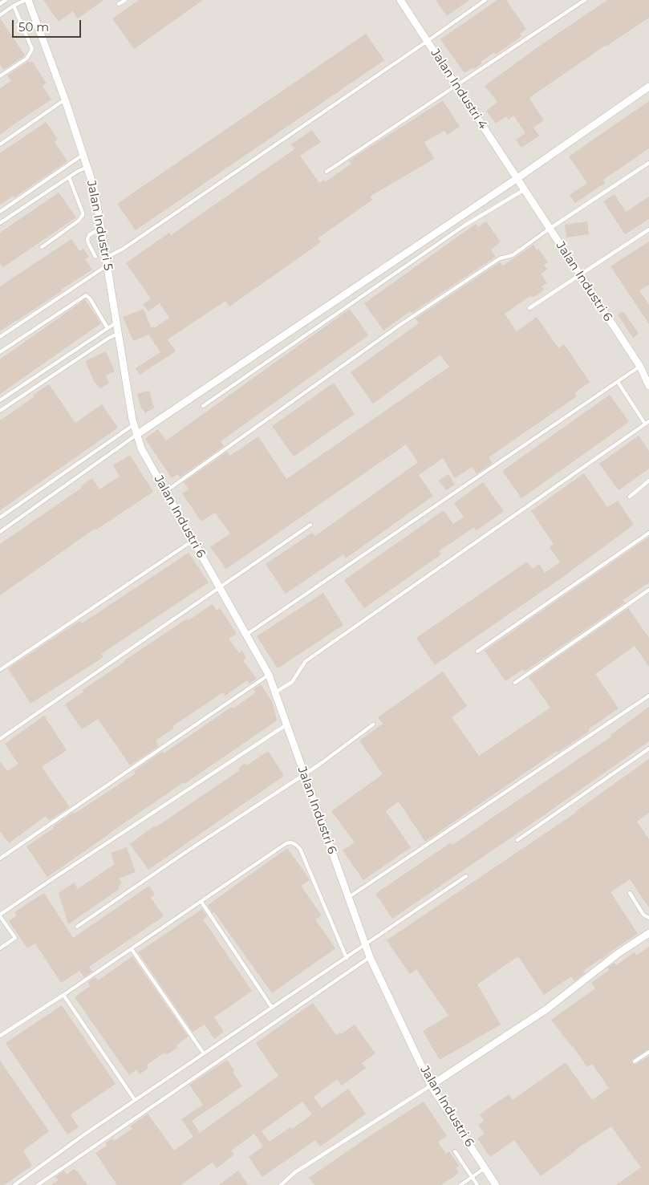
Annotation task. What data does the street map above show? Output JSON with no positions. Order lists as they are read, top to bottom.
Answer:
{
  "streets": {
    "street": ["Jalan Industri 4", "Jalan Industri 5", "Jalan Industri 6"]
  },
  "crossings": [
    ["Jalan Industri 4", "Jalan Industri 6"],
    ["Jalan Industri 5", "Jalan Industri 6"]
  ],
  "scale_bar": "50 m"
}
